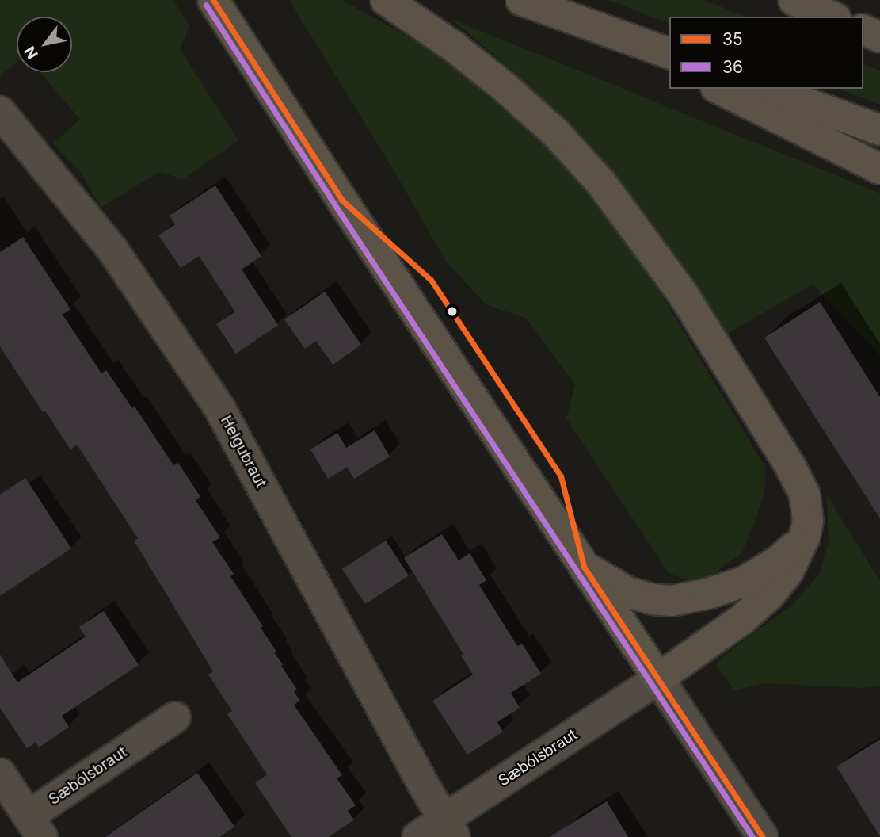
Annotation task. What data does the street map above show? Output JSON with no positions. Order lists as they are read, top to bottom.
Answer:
{
  "streets": {
    "street": ["Helgubraut", "Sæbólsbraut"]
  },
  "crossings": [
    ["Helgubraut", "Sæbólsbraut"]
  ],
  "lines": ["transit line 35", "transit line 36"],
  "legend": ["35", "36"],
  "north": "bottom left"
}
